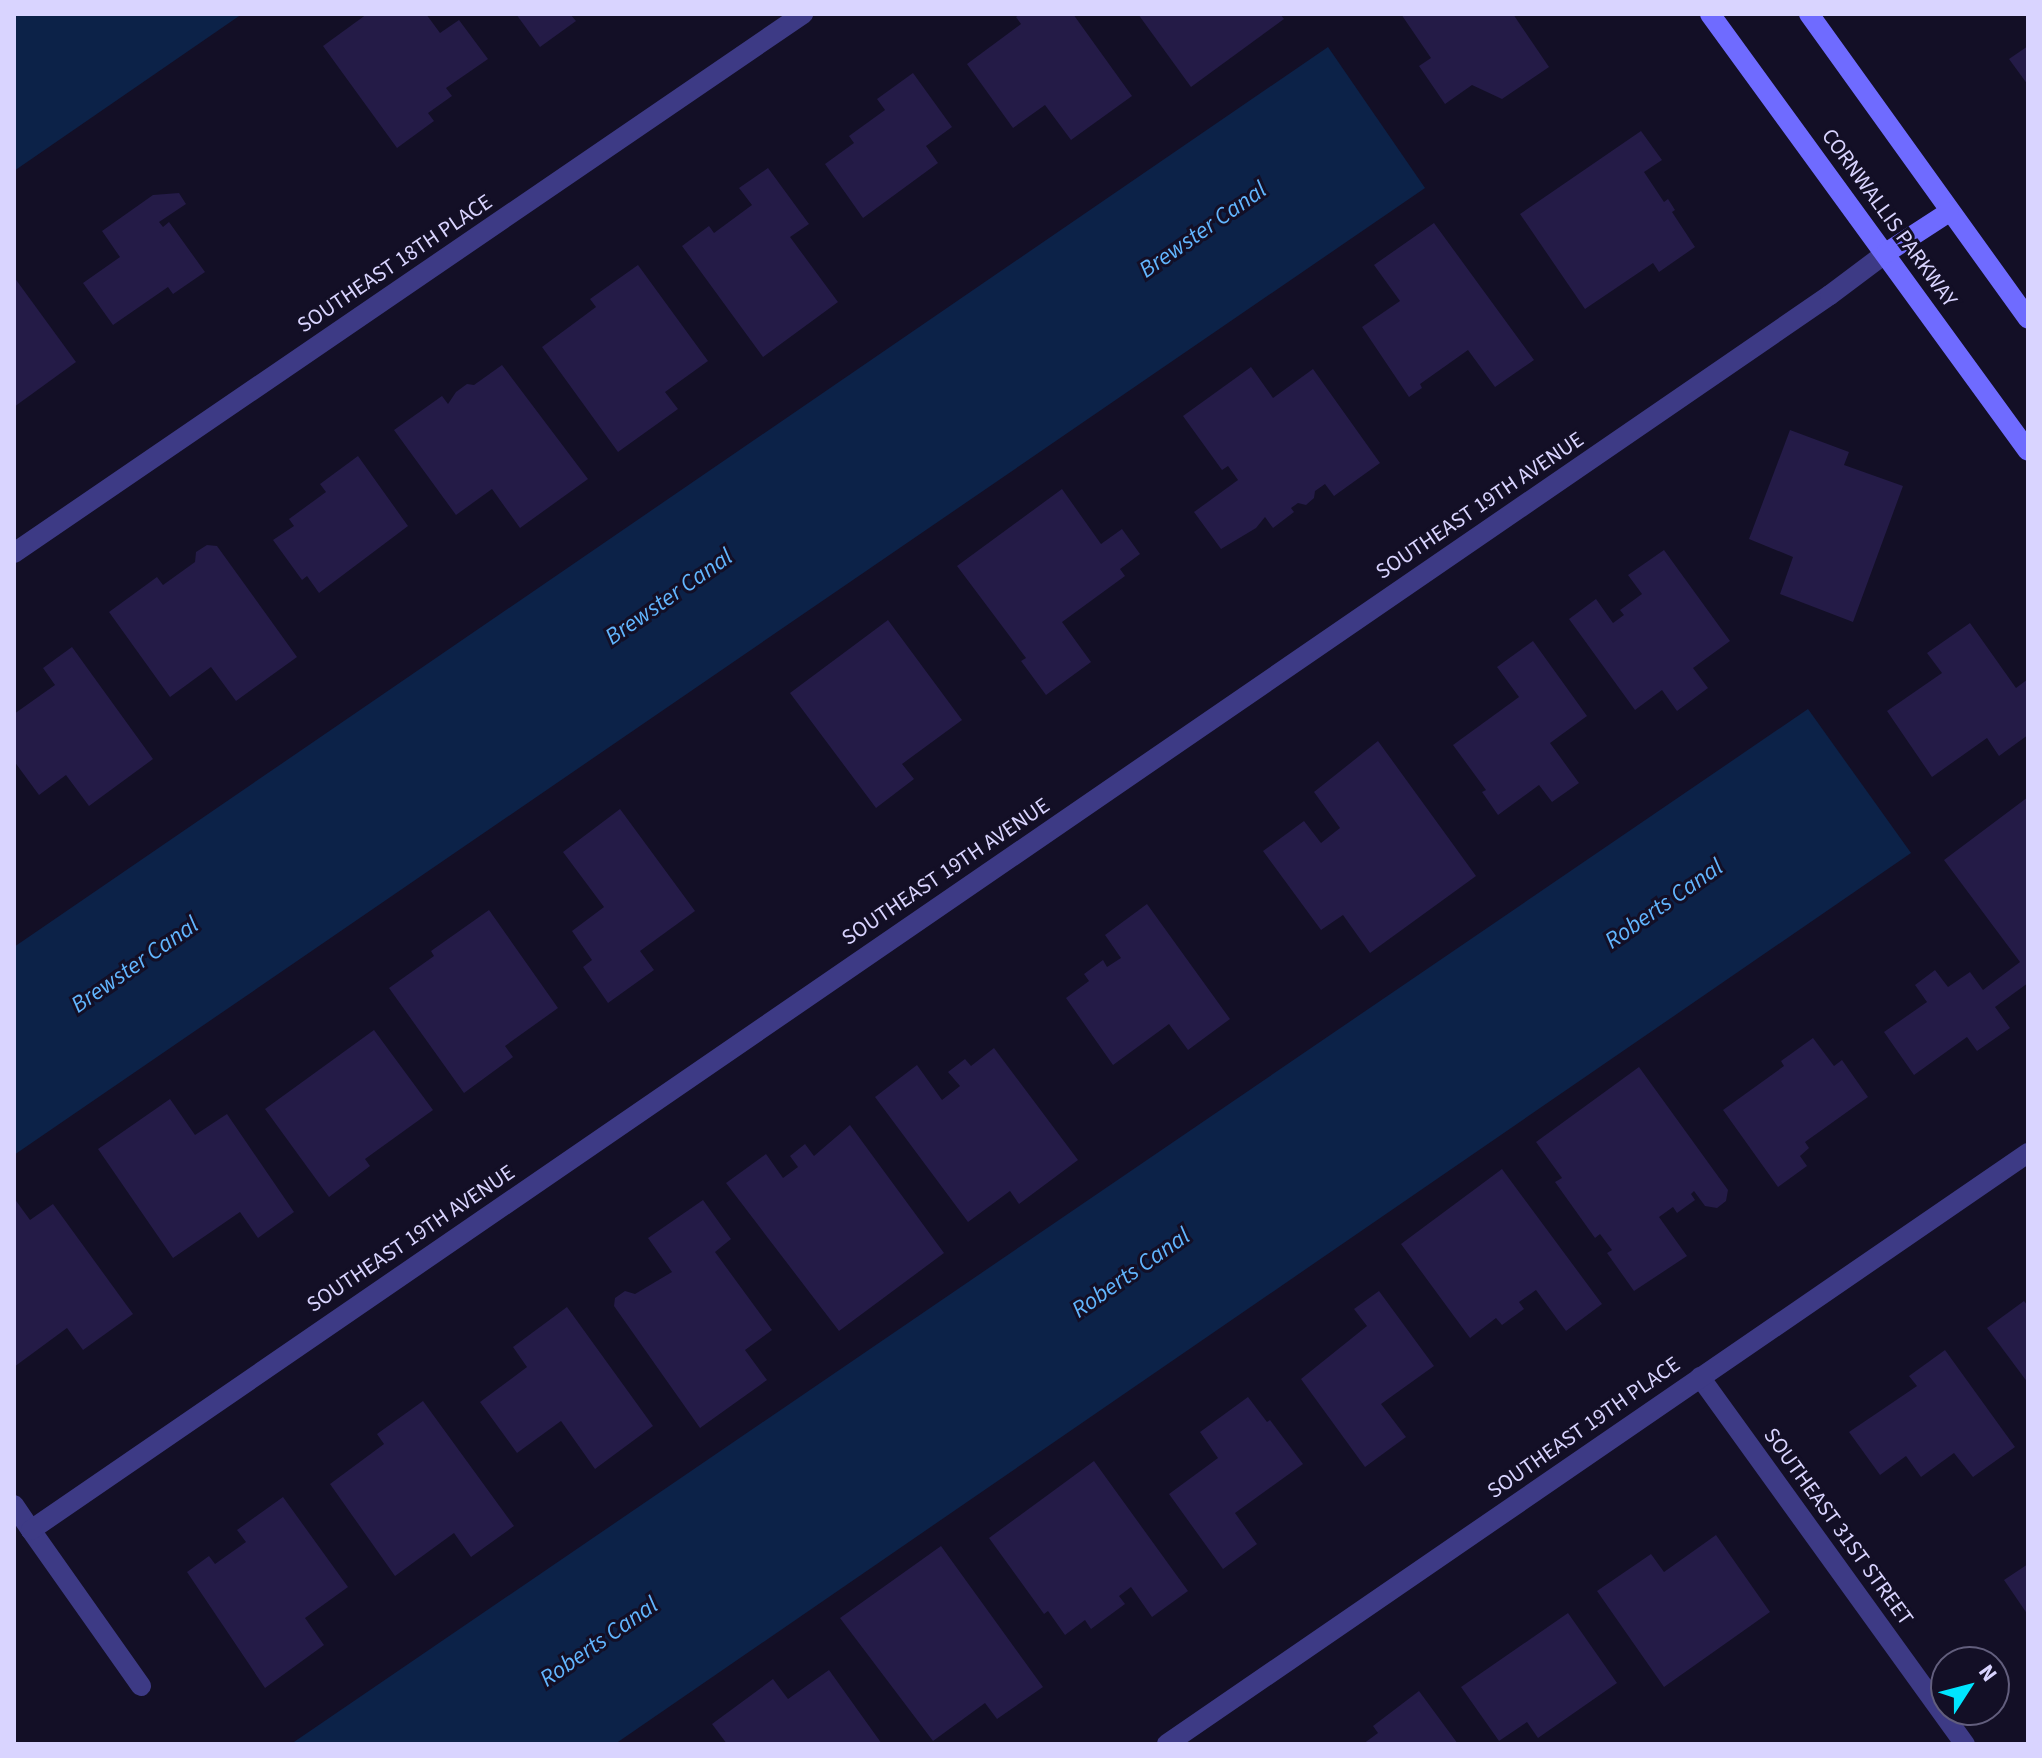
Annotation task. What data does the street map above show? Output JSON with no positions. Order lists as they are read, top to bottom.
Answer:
{
  "streets": {
    "street": [
      "CORNWALLIS PARKWAY",
      "SOUTHEAST 18TH PLACE",
      "SOUTHEAST 19TH AVENUE",
      "SOUTHEAST 19TH PLACE",
      "SOUTHEAST 31ST STREET"
    ]
  },
  "crossings": [
    ["CORNWALLIS PARKWAY", "SOUTHEAST 19TH AVENUE"],
    ["SOUTHEAST 19TH PLACE", "SOUTHEAST 31ST STREET"]
  ],
  "water": ["Brewster Canal", "Roberts Canal"],
  "north": "top right"
}
